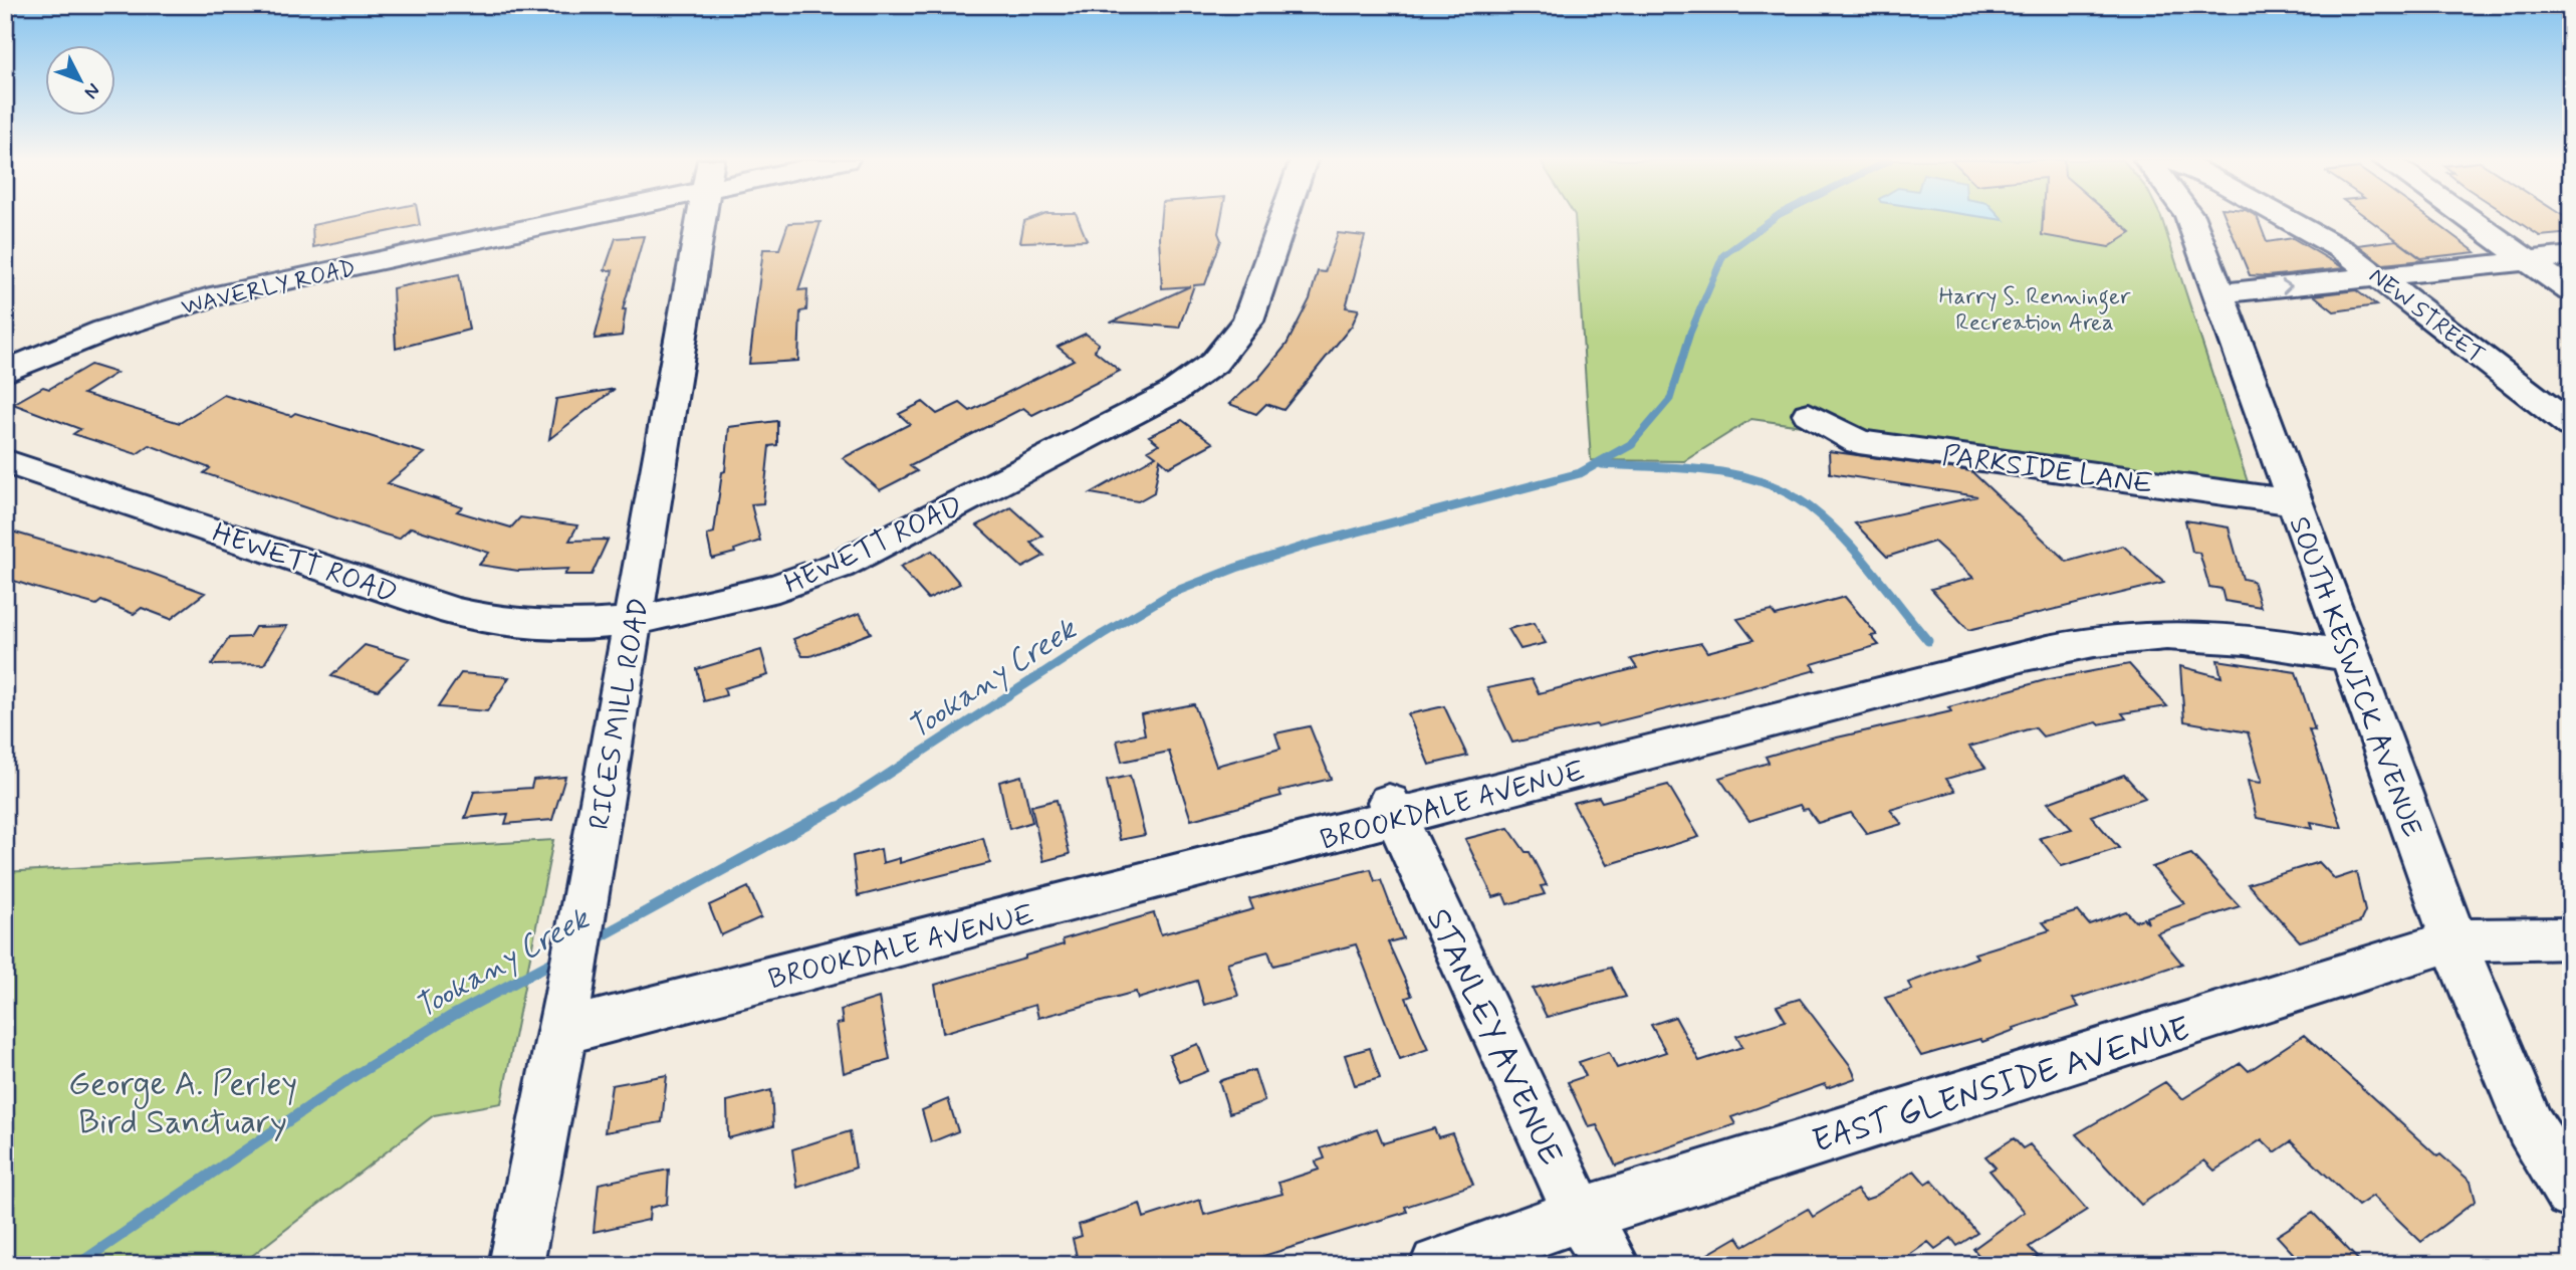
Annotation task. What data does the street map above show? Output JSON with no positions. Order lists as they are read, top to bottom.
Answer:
{
  "streets": {
    "street": [
      "WAVERLY ROAD",
      "NEW STREET",
      "PARKSIDE LANE",
      "HEWETT ROAD",
      "SOUTH KESWICK AVENUE",
      "RICES MILL ROAD",
      "BROOKDALE AVENUE",
      "STANLEY AVENUE",
      "EAST GLENSIDE AVENUE"
    ]
  },
  "crossings": [
    ["PARKSIDE LANE", "SOUTH KESWICK AVENUE"],
    ["HEWETT ROAD", "RICES MILL ROAD"],
    ["SOUTH KESWICK AVENUE", "BROOKDALE AVENUE"],
    ["SOUTH KESWICK AVENUE", "EAST GLENSIDE AVENUE"],
    ["RICES MILL ROAD", "BROOKDALE AVENUE"],
    ["BROOKDALE AVENUE", "STANLEY AVENUE"],
    ["STANLEY AVENUE", "EAST GLENSIDE AVENUE"]
  ],
  "water": ["Tookany Creek"],
  "parks": ["Harry S. Renninger Recreation Area", "George A. Perley Bird Sanctuary"],
  "north": "bottom right"
}
